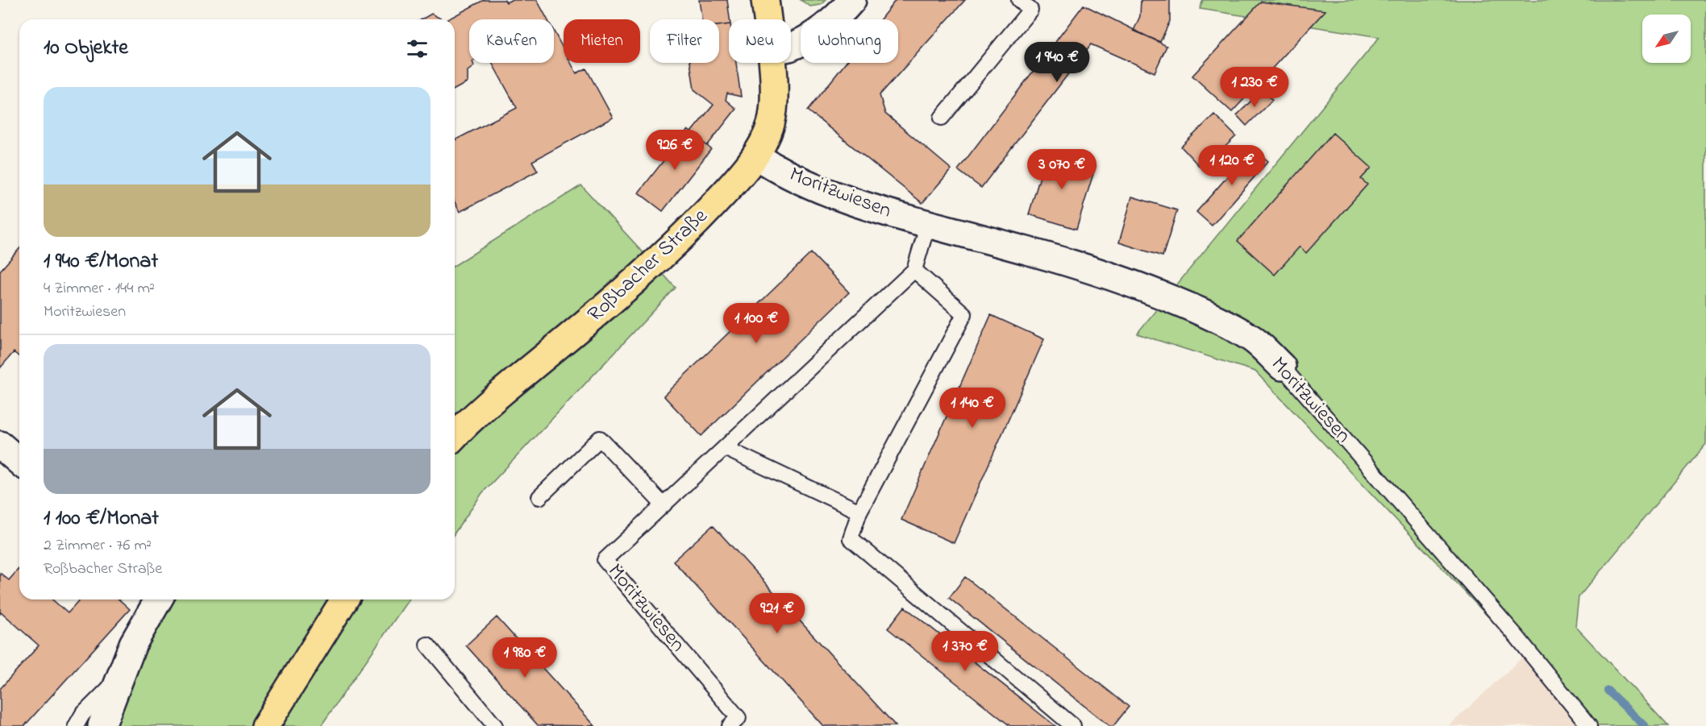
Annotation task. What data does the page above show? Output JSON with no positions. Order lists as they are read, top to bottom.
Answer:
{
  "streets": {
    "main road": ["Roßbacher Straße"],
    "street": ["Moritzwiesen"]
  },
  "crossings": [
    ["Moritzwiesen", "Roßbacher Straße"]
  ],
  "north": "bottom left",
  "page": {
    "chip": [
      "Kaufen",
      "Mieten",
      "Filter",
      "Neu",
      "Wohnung"
    ],
    "heading": "10 Objekte",
    "price": [
      "1 940 €",
      "1 230 €",
      "926 €",
      "1 120 €",
      "3 070 €",
      "1 100 €",
      "1 140 €",
      "921 €",
      "1 370 €",
      "1 980 €"
    ],
    "list": [
      {
        "name": "1 940 €/Monat",
        "note": "4 Zimmer · 144 m² · Moritzwiesen"
      },
      {
        "name": "1 100 €/Monat",
        "note": "2 Zimmer · 76 m² · Roßbacher Straße"
      }
    ]
  }
}
